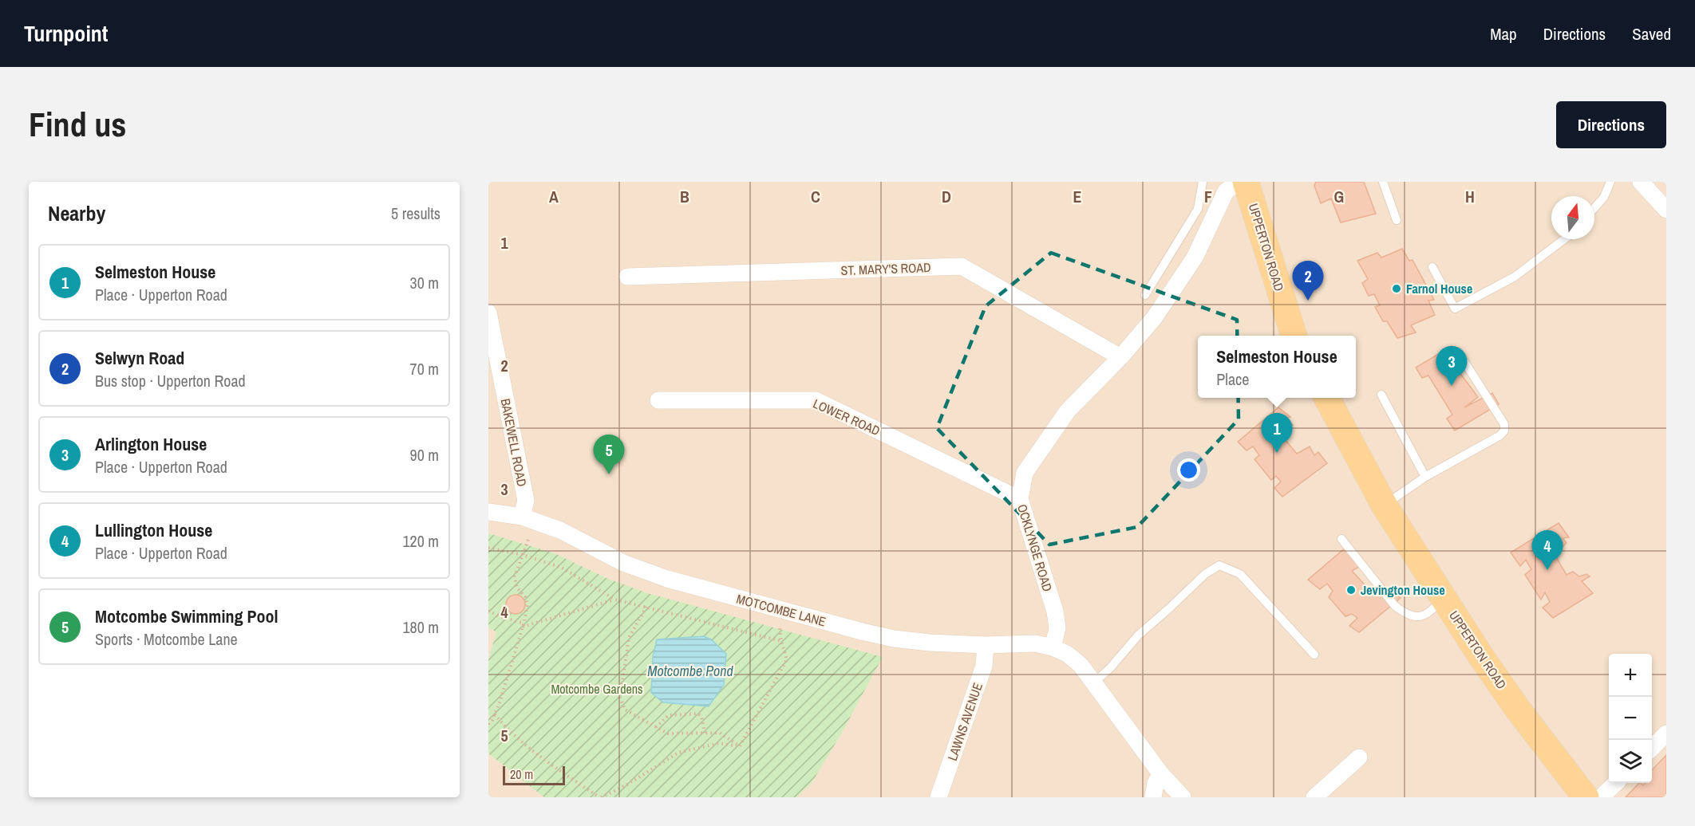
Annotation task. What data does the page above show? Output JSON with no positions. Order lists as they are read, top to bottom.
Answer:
{
  "streets": {
    "main road": ["UPPERTON ROAD"],
    "street": [
      "ST. MARY'S ROAD",
      "LOWER ROAD",
      "BAKEWELL ROAD",
      "OCKLYNGE ROAD",
      "MOTCOMBE LANE",
      "LAWNS AVENUE"
    ]
  },
  "crossings": [
    ["ST. MARY'S ROAD", "OCKLYNGE ROAD"],
    ["LOWER ROAD", "OCKLYNGE ROAD"],
    ["BAKEWELL ROAD", "MOTCOMBE LANE"],
    ["OCKLYNGE ROAD", "MOTCOMBE LANE"],
    ["MOTCOMBE LANE", "LAWNS AVENUE"]
  ],
  "water": ["Motcombe Pond"],
  "parks": ["Motcombe Gardens"],
  "places": ["Farnol House", "Jevington House"],
  "scale_bar": "20 m",
  "north": "top",
  "page": {
    "header": "Turnpoint",
    "nav": ["Map", "Directions", "Saved"],
    "buttons": "Directions",
    "title": "Find us",
    "heading": ["Nearby", "5 results"],
    "list": [
      {
        "mark": "1",
        "name": "Selmeston House",
        "note": "Place · Upperton Road",
        "value": "30 m"
      },
      {
        "mark": "2",
        "name": "Selwyn Road",
        "note": "Bus stop · Upperton Road",
        "value": "70 m"
      },
      {
        "mark": "3",
        "name": "Arlington House",
        "note": "Place · Upperton Road",
        "value": "90 m"
      },
      {
        "mark": "4",
        "name": "Lullington House",
        "note": "Place · Upperton Road",
        "value": "120 m"
      },
      {
        "mark": "5",
        "name": "Motcombe Swimming Pool",
        "note": "Sports · Motcombe Lane",
        "value": "180 m"
      }
    ],
    "pins": [
      "2",
      "3",
      "1",
      "5",
      "4"
    ],
    "popup": ["Selmeston House", "Place"],
    "map_buttons": ["+", "−"],
    "scale": "20 m"
  },
  "grid": {
    "columns": [
      "A",
      "B",
      "C",
      "D",
      "E",
      "F",
      "G",
      "H"
    ],
    "rows": [
      "1",
      "2",
      "3",
      "4",
      "5"
    ]
  }
}
